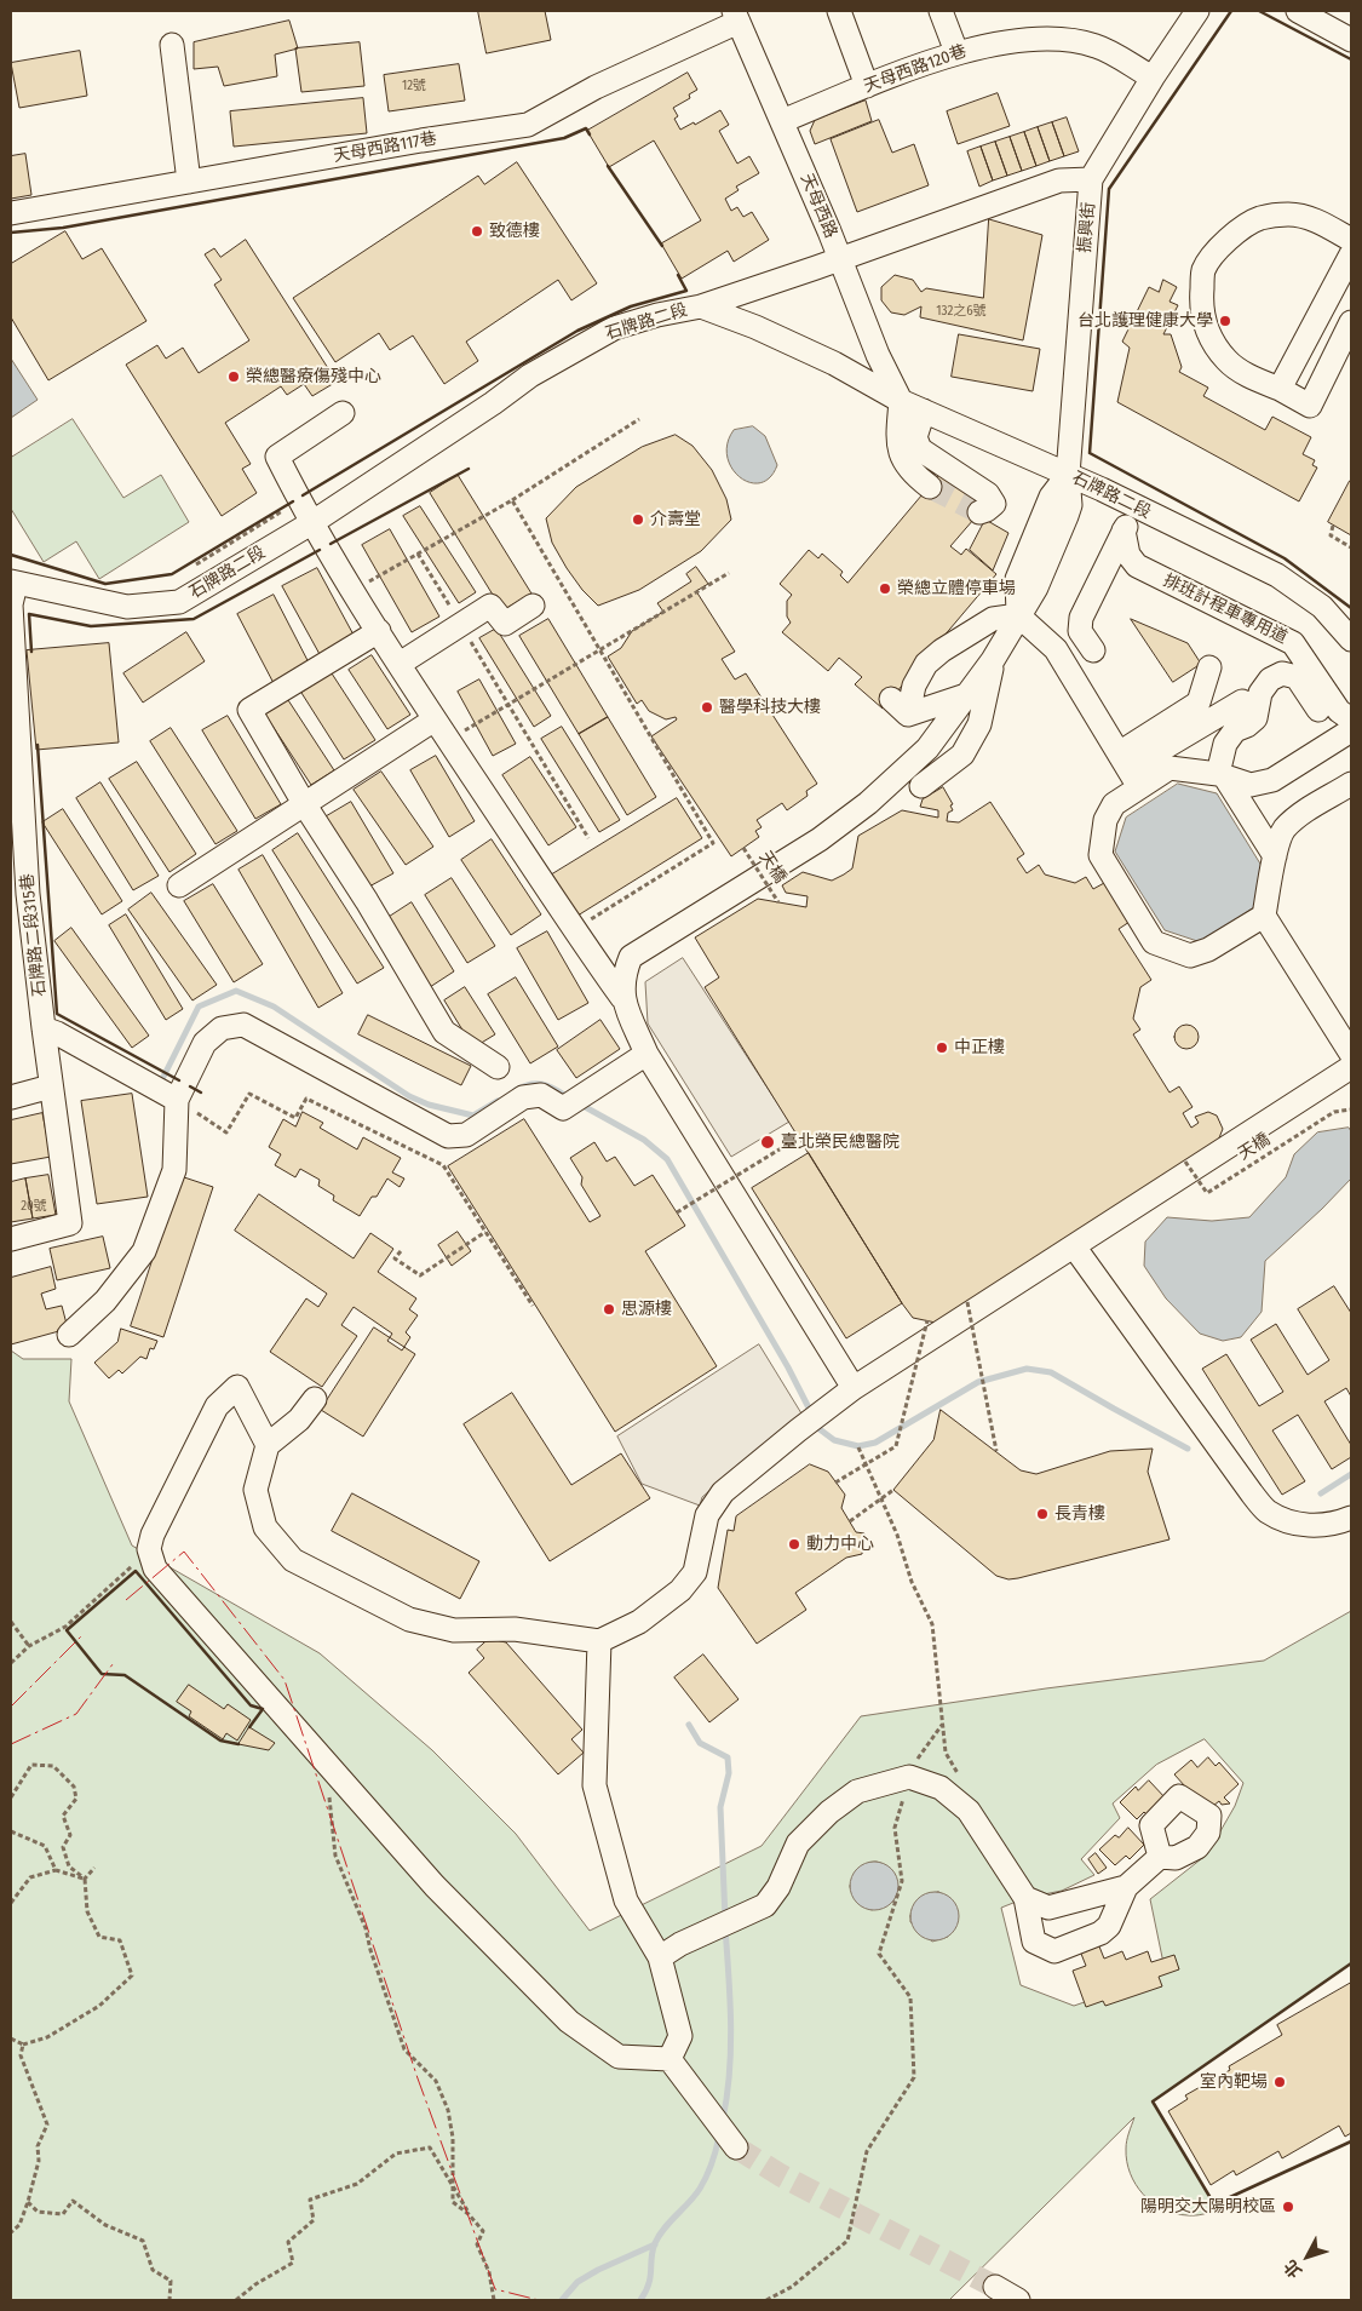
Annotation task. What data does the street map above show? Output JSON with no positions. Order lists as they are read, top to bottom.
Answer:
{
  "streets": {
    "street": [
      "天母西路120巷",
      "天母西路117巷",
      "天母西路",
      "振興街",
      "石牌路二段",
      "排班計程車專用道",
      "石牌路二段315巷"
    ],
    "path": ["天橋"]
  },
  "crossings": [
    ["天母西路120巷", "天母西路"],
    ["天母西路120巷", "振興街"],
    ["天母西路117巷", "天母西路"],
    ["天母西路", "石牌路二段"],
    ["振興街", "石牌路二段"],
    ["石牌路二段", "石牌路二段315巷"]
  ],
  "places": [
    "致德樓",
    "台北護理健康大學",
    "榮總醫療傷殘中心",
    "介壽堂",
    "榮總立體停車場",
    "醫學科技大樓",
    "中正樓",
    "臺北榮民總醫院",
    "思源樓",
    "長青樓",
    "動力中心",
    "室內靶場",
    "陽明交大陽明校區"
  ],
  "house_numbers": ["12號", "132之6號", "20號"],
  "north": "bottom left"
}
